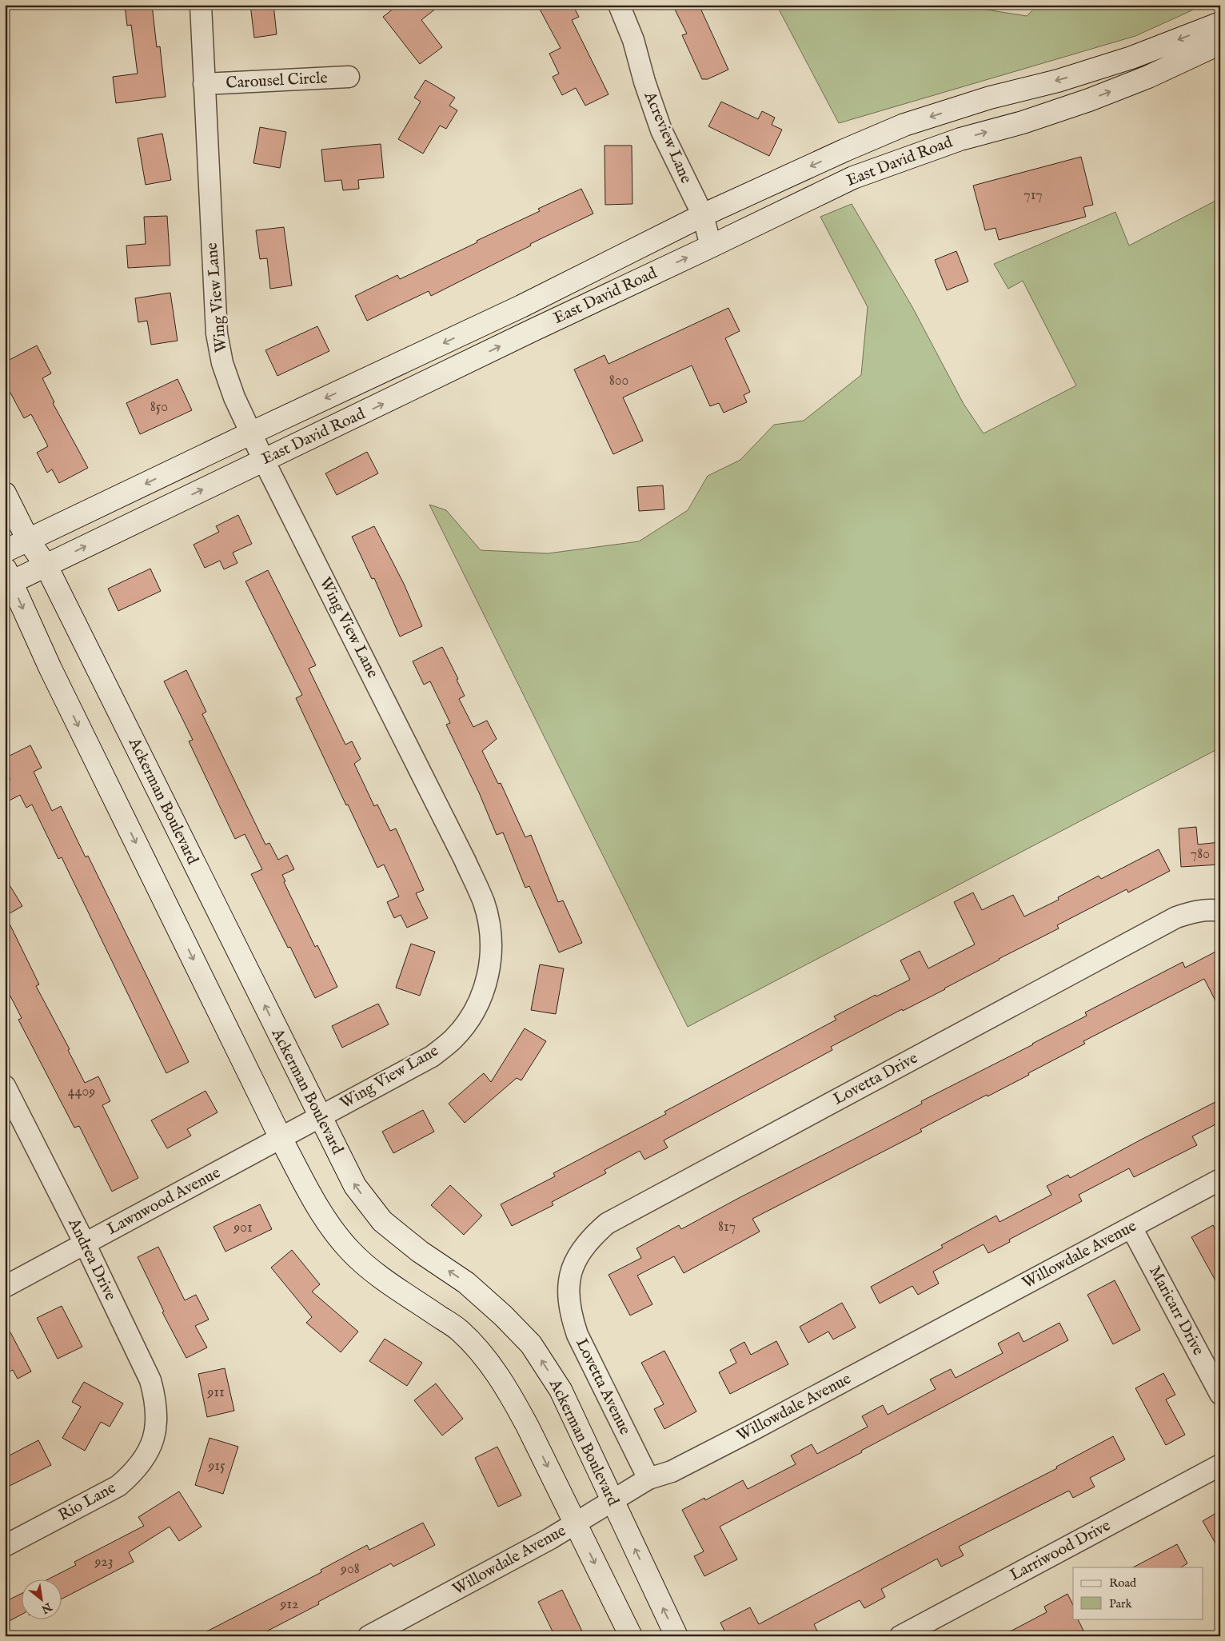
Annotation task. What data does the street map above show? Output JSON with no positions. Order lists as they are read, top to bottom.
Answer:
{
  "streets": {
    "street": [
      "Carousel Circle",
      "Acreview Lane",
      "East David Road",
      "Wing View Lane",
      "Ackerman Boulevard",
      "Lovetta Drive",
      "Lawnwood Avenue",
      "Willowdale Avenue",
      "Andrea Drive",
      "Maricarr Drive",
      "Lovetta Avenue",
      "Rio Lane",
      "Larriwood Drive"
    ]
  },
  "crossings": [
    ["Carousel Circle", "Wing View Lane"],
    ["Acreview Lane", "East David Road"],
    ["East David Road", "Wing View Lane"],
    ["East David Road", "Ackerman Boulevard"],
    ["Wing View Lane", "Ackerman Boulevard"],
    ["Wing View Lane", "Lawnwood Avenue"],
    ["Ackerman Boulevard", "Willowdale Avenue"],
    ["Lovetta Drive", "Lovetta Avenue"],
    ["Lawnwood Avenue", "Andrea Drive"],
    ["Willowdale Avenue", "Maricarr Drive"],
    ["Willowdale Avenue", "Lovetta Avenue"],
    ["Andrea Drive", "Rio Lane"]
  ],
  "house_numbers": [
    "717",
    "800",
    "850",
    "780",
    "4409",
    "817",
    "901",
    "911",
    "915",
    "923",
    "908",
    "912"
  ],
  "legend": ["Road", "Park"],
  "north": "bottom right"
}
